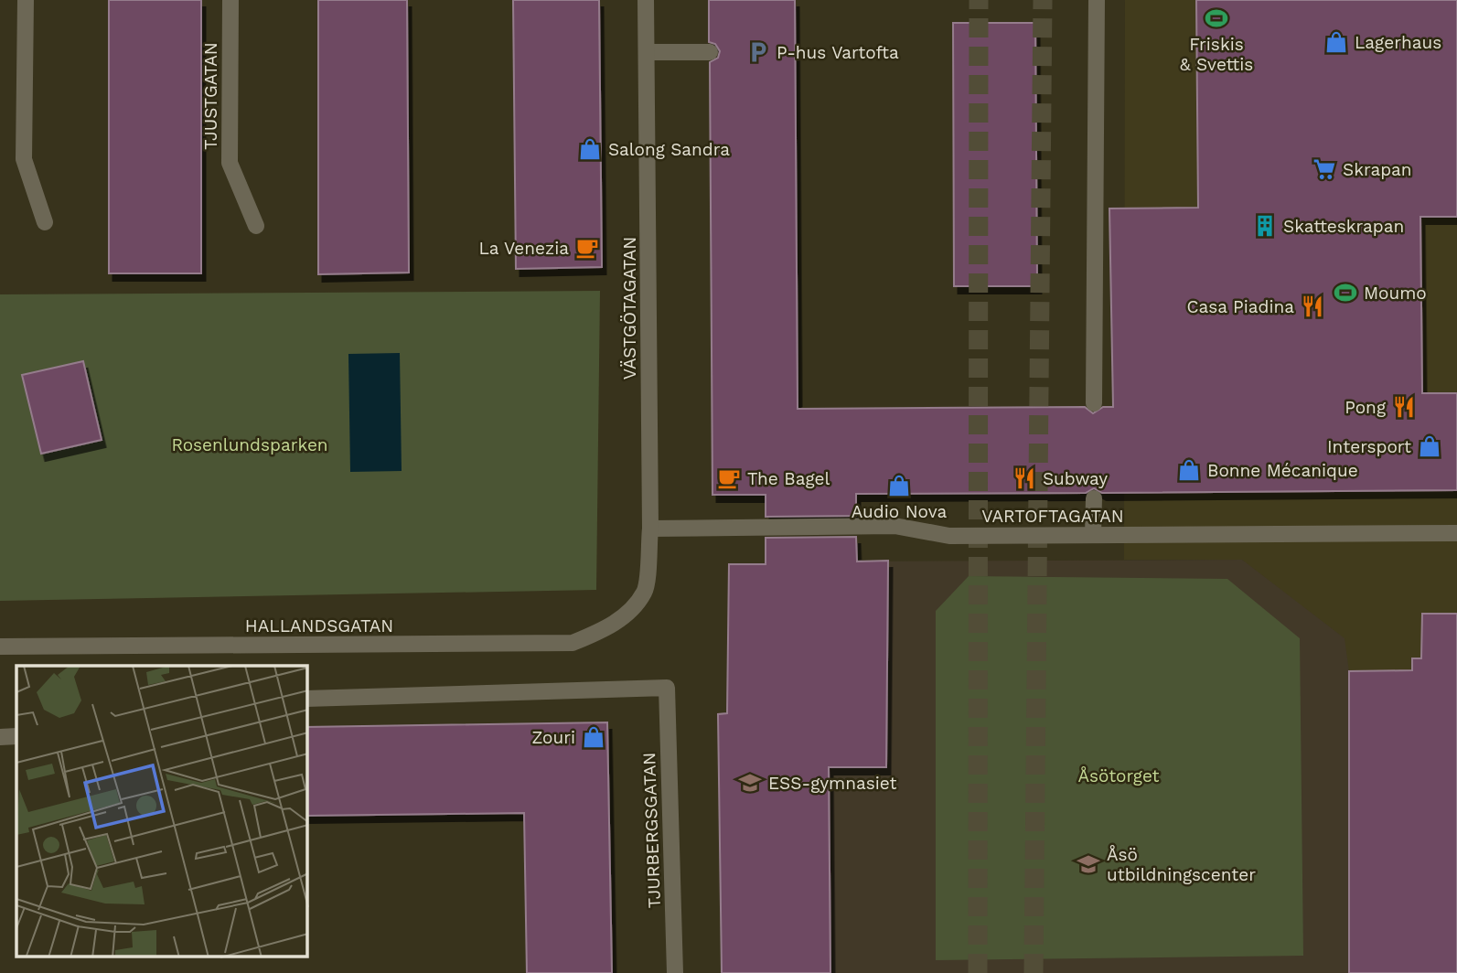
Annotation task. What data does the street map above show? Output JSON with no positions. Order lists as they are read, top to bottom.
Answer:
{
  "streets": {
    "street": [
      "TJUSTGATAN",
      "VÄSTGÖTAGATAN",
      "VARTOFTAGATAN",
      "HALLANDSGATAN",
      "TJURBERGSGATAN"
    ]
  },
  "crossings": [
    ["VÄSTGÖTAGATAN", "VARTOFTAGATAN"],
    ["VÄSTGÖTAGATAN", "HALLANDSGATAN"]
  ],
  "parks": ["Rosenlundsparken", "Åsötorget"],
  "places": {
    "sports": ["Friskis & Svettis", "Moumo"],
    "shop": [
      "Lagerhaus",
      "Salong Sandra",
      "Intersport",
      "Bonne Mécanique",
      "Audio Nova",
      "Zouri"
    ],
    "parking": ["P-hus Vartofta"],
    "supermarket": ["Skrapan"],
    "building": ["Skatteskrapan"],
    "cafe": ["La Venezia", "The Bagel"],
    "restaurant": ["Casa Piadina", "Pong", "Subway"],
    "school or university": ["ESS-gymnasiet", "Åsö utbildningscenter"]
  }
}
